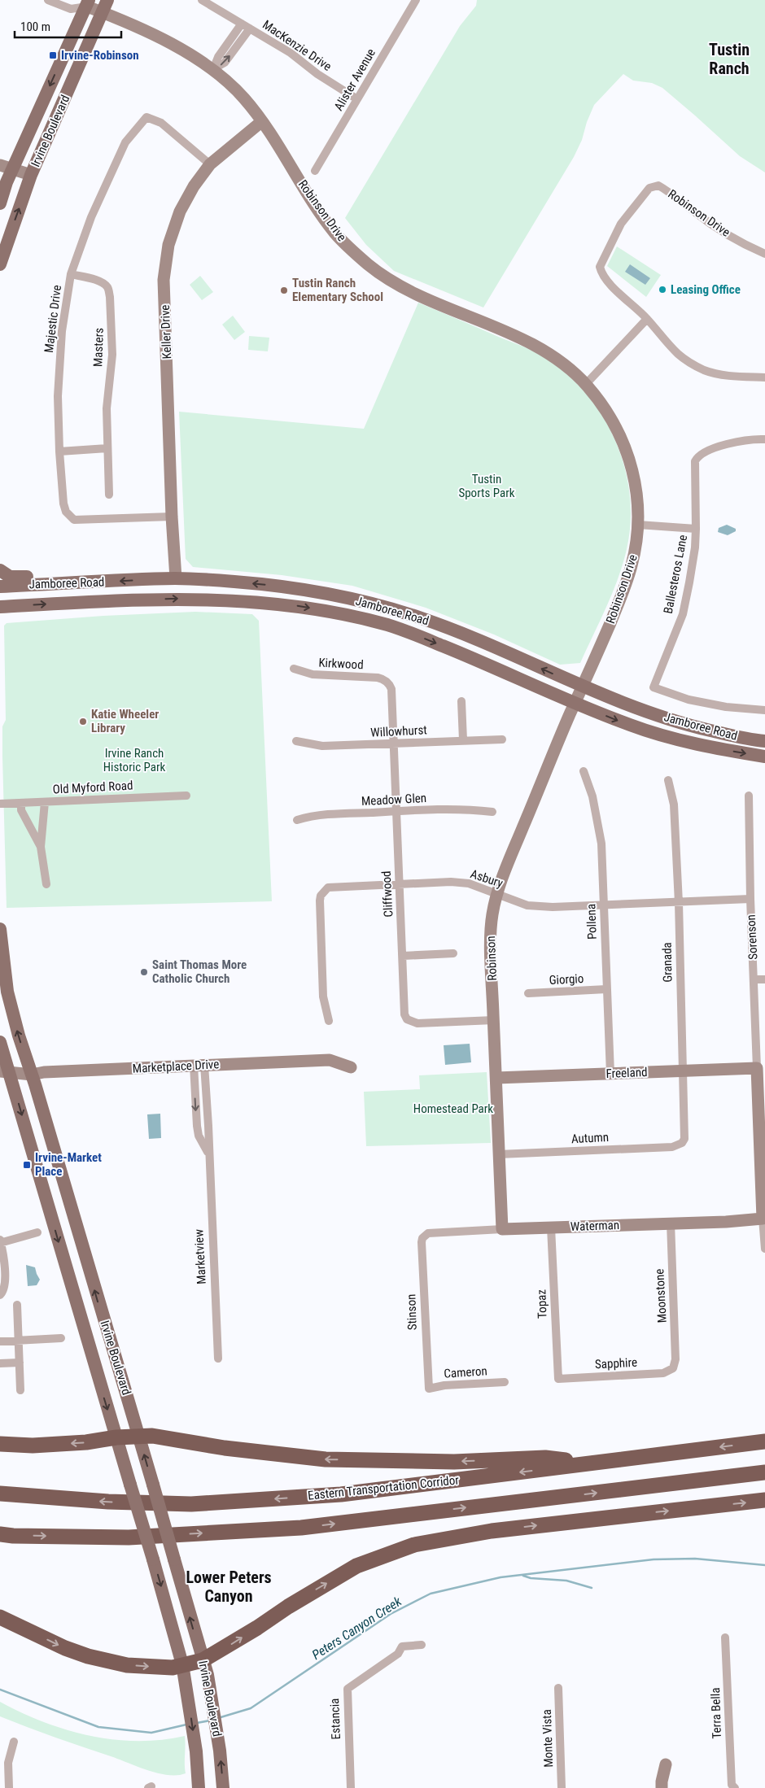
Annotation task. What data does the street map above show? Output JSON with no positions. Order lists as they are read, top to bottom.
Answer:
{
  "streets": {
    "highway": ["Eastern Transportation Corridor"],
    "main road": ["Irvine Boulevard", "Jamboree Road"],
    "street": [
      "MacKenzie Drive",
      "Alister Avenue",
      "Robinson Drive",
      "Majestic Drive",
      "Keller Drive",
      "Masters",
      "Ballesteros Lane",
      "Kirkwood",
      "Willowhurst",
      "Old Myford Road",
      "Meadow Glen",
      "Asbury",
      "Cliffwood",
      "Pollena",
      "Sorenson",
      "Robinson",
      "Granada",
      "Giorgio",
      "Marketplace Drive",
      "Freeland",
      "Autumn",
      "Waterman",
      "Marketview",
      "Moonstone",
      "Topaz",
      "Stinson",
      "Sapphire",
      "Cameron",
      "Terra Bella",
      "Estancia",
      "Monte Vista"
    ]
  },
  "crossings": [
    ["MacKenzie Drive", "Alister Avenue"],
    ["Irvine Boulevard", "Robinson Drive"],
    ["Irvine Boulevard", "Marketplace Drive"],
    ["Robinson Drive", "Keller Drive"],
    ["Robinson Drive", "Jamboree Road"],
    ["Robinson Drive", "Robinson"],
    ["Majestic Drive", "Keller Drive"],
    ["Majestic Drive", "Masters"],
    ["Keller Drive", "Jamboree Road"],
    ["Jamboree Road", "Robinson"],
    ["Kirkwood", "Cliffwood"],
    ["Willowhurst", "Cliffwood"],
    ["Meadow Glen", "Cliffwood"],
    ["Asbury", "Cliffwood"],
    ["Asbury", "Pollena"],
    ["Asbury", "Sorenson"],
    ["Asbury", "Robinson"],
    ["Asbury", "Granada"],
    ["Cliffwood", "Robinson"],
    ["Pollena", "Giorgio"],
    ["Pollena", "Freeland"],
    ["Sorenson", "Freeland"],
    ["Sorenson", "Waterman"],
    ["Robinson", "Freeland"],
    ["Robinson", "Autumn"],
    ["Robinson", "Waterman"],
    ["Granada", "Freeland"],
    ["Granada", "Autumn"],
    ["Marketplace Drive", "Marketview"],
    ["Waterman", "Moonstone"],
    ["Waterman", "Topaz"],
    ["Waterman", "Stinson"],
    ["Moonstone", "Sapphire"],
    ["Topaz", "Sapphire"],
    ["Stinson", "Cameron"]
  ],
  "districts": ["Tustin Ranch", "Lower Peters Canyon"],
  "water": ["Peters Canyon Creek"],
  "parks": ["Tustin Sports Park", "Irvine Ranch Historic Park", "Homestead Park"],
  "places": {
    "transit": ["Irvine-Robinson", "Irvine-Market Place"],
    "other": [
      "Leasing Office",
      "Tustin Ranch Elementary School",
      "Katie Wheeler Library",
      "Saint Thomas More Catholic Church"
    ]
  },
  "scale_bar": "100 m"
}
